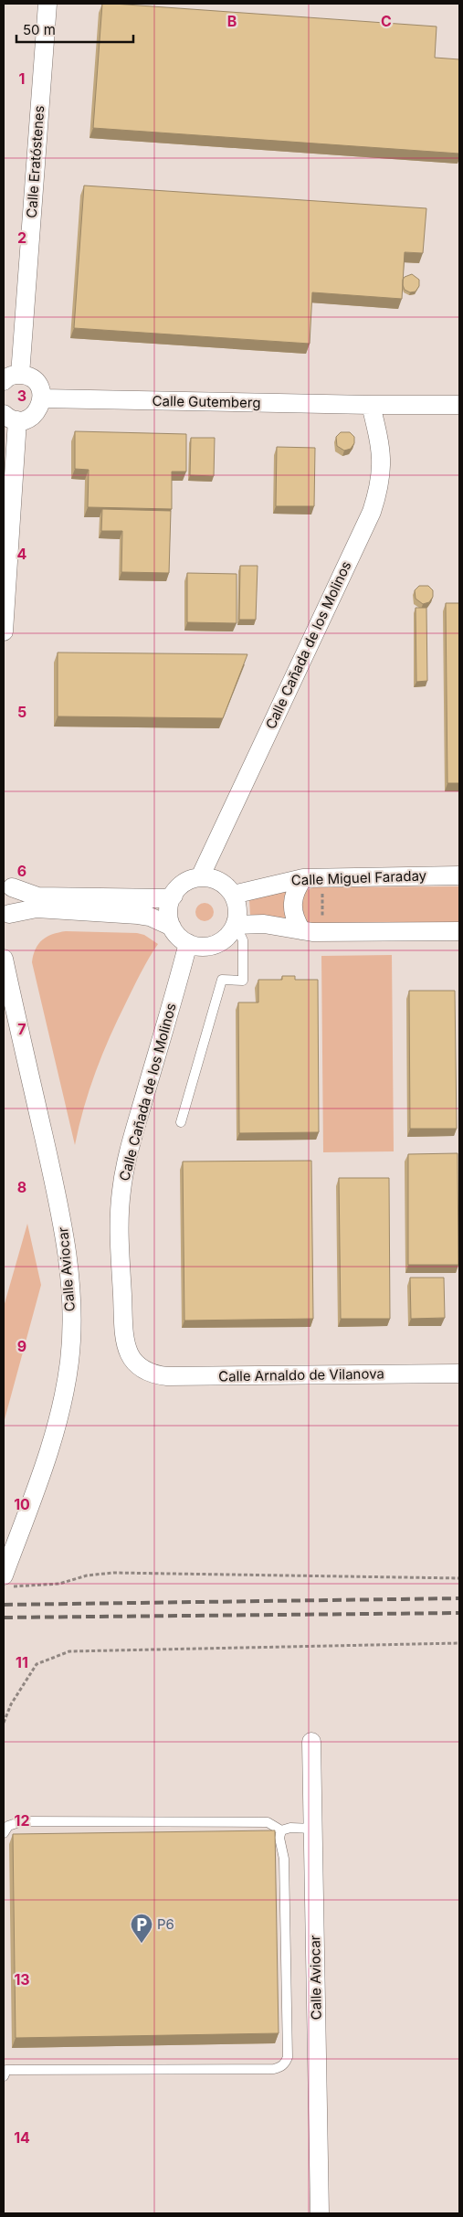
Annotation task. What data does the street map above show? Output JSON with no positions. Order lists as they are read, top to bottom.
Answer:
{
  "streets": {
    "street": [
      "Calle Eratóstenes",
      "Calle Gutemberg",
      "Calle Cañada de los Molinos",
      "Calle Miguel Faraday",
      "Calle Aviocar",
      "Calle Arnaldo de Vilanova"
    ]
  },
  "crossings": [
    ["Calle Gutemberg", "Calle Cañada de los Molinos"],
    ["Calle Cañada de los Molinos", "Calle Miguel Faraday"],
    ["Calle Cañada de los Molinos", "Calle Arnaldo de Vilanova"]
  ],
  "places": {
    "parking": ["P6"]
  },
  "scale_bar": "50 m",
  "grid": {
    "columns": ["B", "C"],
    "rows": [
      "1",
      "2",
      "3",
      "4",
      "5",
      "6",
      "7",
      "8",
      "9",
      "10",
      "11",
      "12",
      "13",
      "14"
    ]
  }
}
